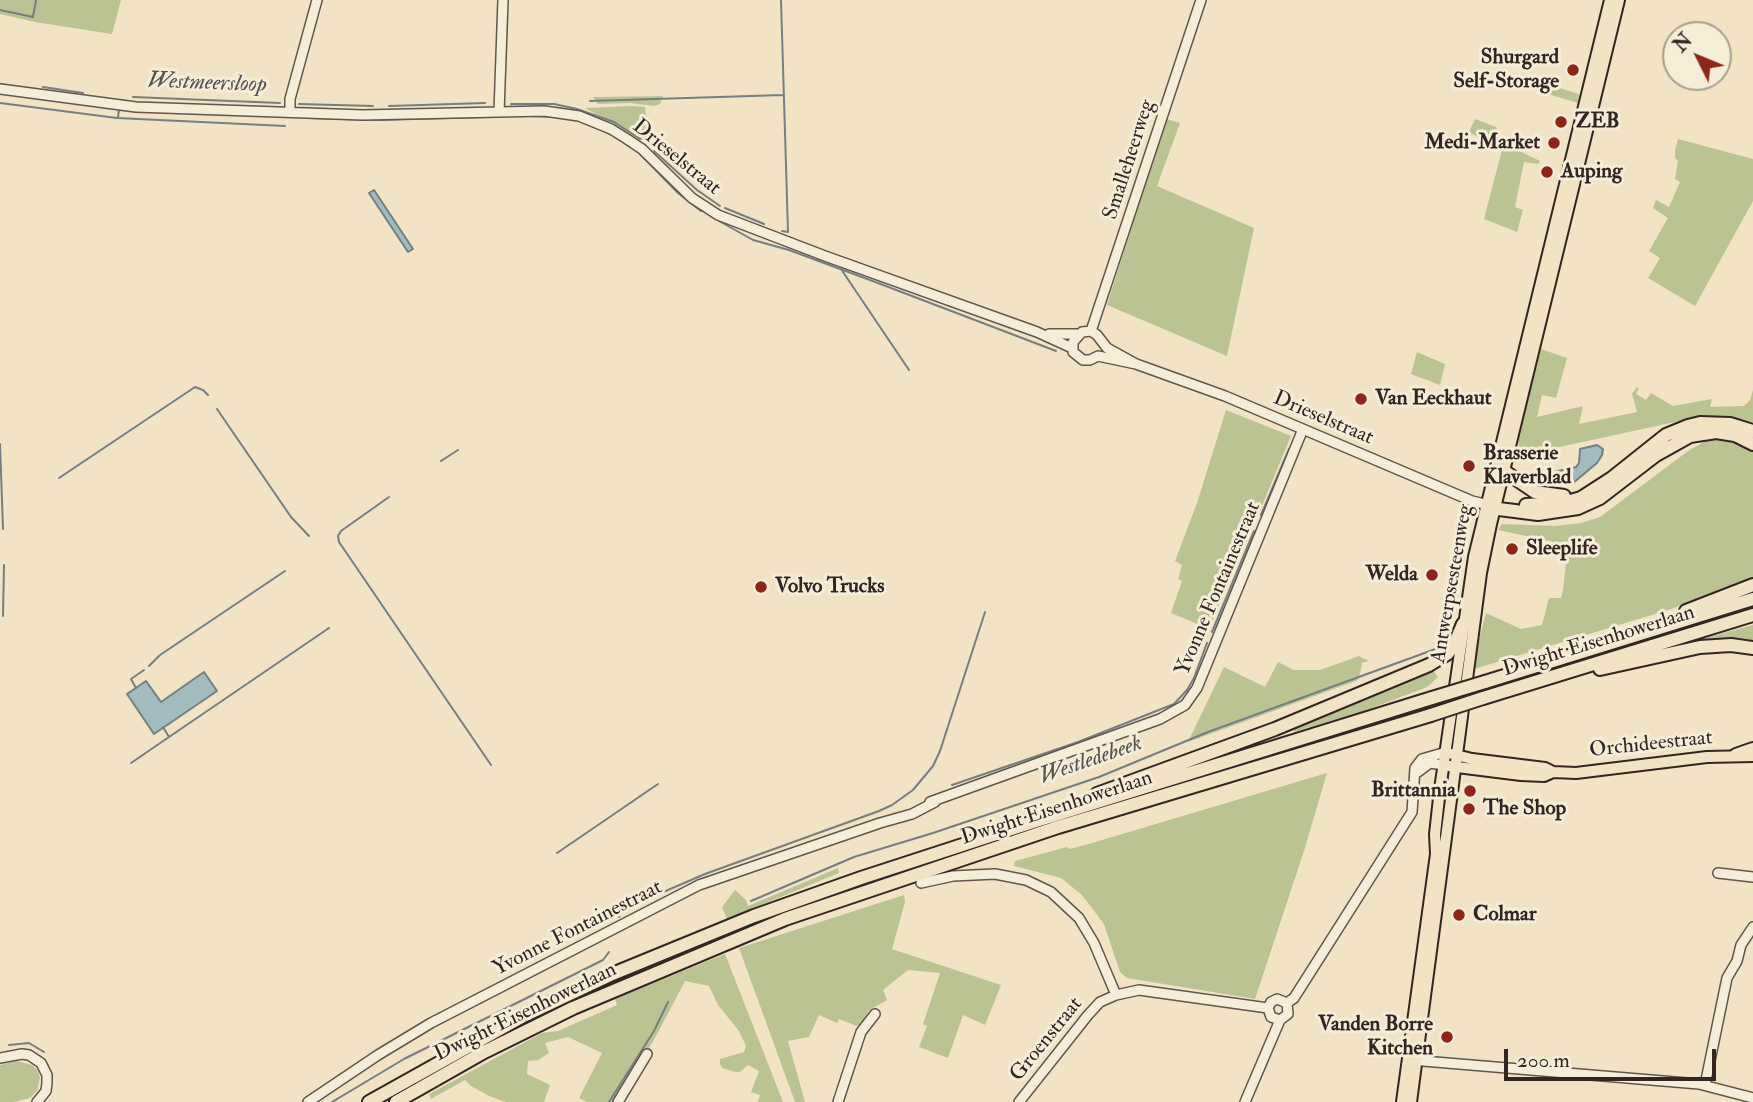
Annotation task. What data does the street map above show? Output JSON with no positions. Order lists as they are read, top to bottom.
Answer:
{
  "streets": {
    "highway": ["Dwight Eisenhowerlaan"],
    "main road": ["Antwerpsesteenweg", "Orchideestraat"],
    "street": [
      "Drieselstraat",
      "Smalleheerweg",
      "Yvonne Fontainestraat",
      "Groenstraat"
    ]
  },
  "crossings": [
    ["Drieselstraat", "Smalleheerweg"],
    ["Drieselstraat", "Antwerpsesteenweg"],
    ["Drieselstraat", "Yvonne Fontainestraat"],
    ["Antwerpsesteenweg", "Orchideestraat"]
  ],
  "water": ["Westmeersloop", "Westledebeek"],
  "places": [
    "Shurgard Self-Storage",
    "ZEB",
    "Medi-Market",
    "Auping",
    "Van Eeckhaut",
    "Brasserie Klaverblad",
    "Sleeplife",
    "Welda",
    "Volvo Trucks",
    "Brittannia",
    "The Shop",
    "Colmar",
    "Vanden Borre Kitchen"
  ],
  "scale_bar": "200 m",
  "north": "top left"
}
